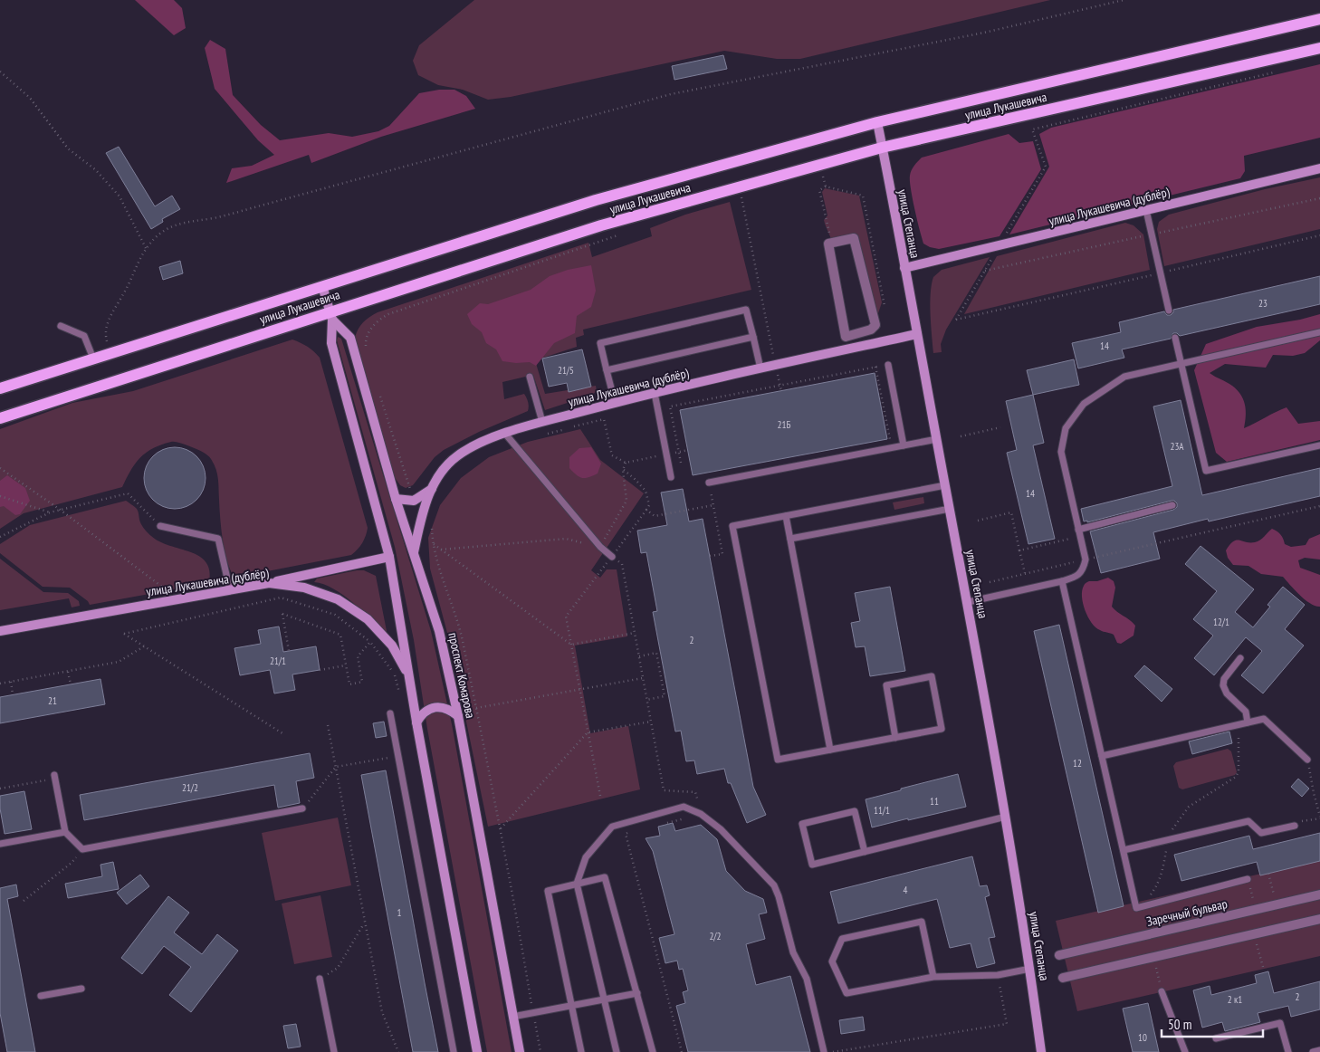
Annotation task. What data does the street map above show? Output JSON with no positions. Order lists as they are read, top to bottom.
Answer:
{
  "streets": {
    "main road": [
      "улица Лукашевича",
      "улица Лукашевича (дублёр)",
      "улица Степанца",
      "проспект Комарова"
    ],
    "street": ["Заречный бульвар"]
  },
  "crossings": [
    ["улица Лукашевича", "улица Степанца"],
    ["улица Лукашевича", "проспект Комарова"],
    ["улица Лукашевича (дублёр)", "улица Степанца"],
    ["улица Лукашевича (дублёр)", "проспект Комарова"]
  ],
  "house_numbers": [
    "23",
    "14",
    "21/5",
    "21Б",
    "23А",
    "14",
    "12/1",
    "2",
    "21/1",
    "21",
    "12",
    "21/2",
    "11",
    "11/1",
    "4",
    "1",
    "2/2",
    "2",
    "2 к1",
    "10"
  ],
  "scale_bar": "50 m"
}
